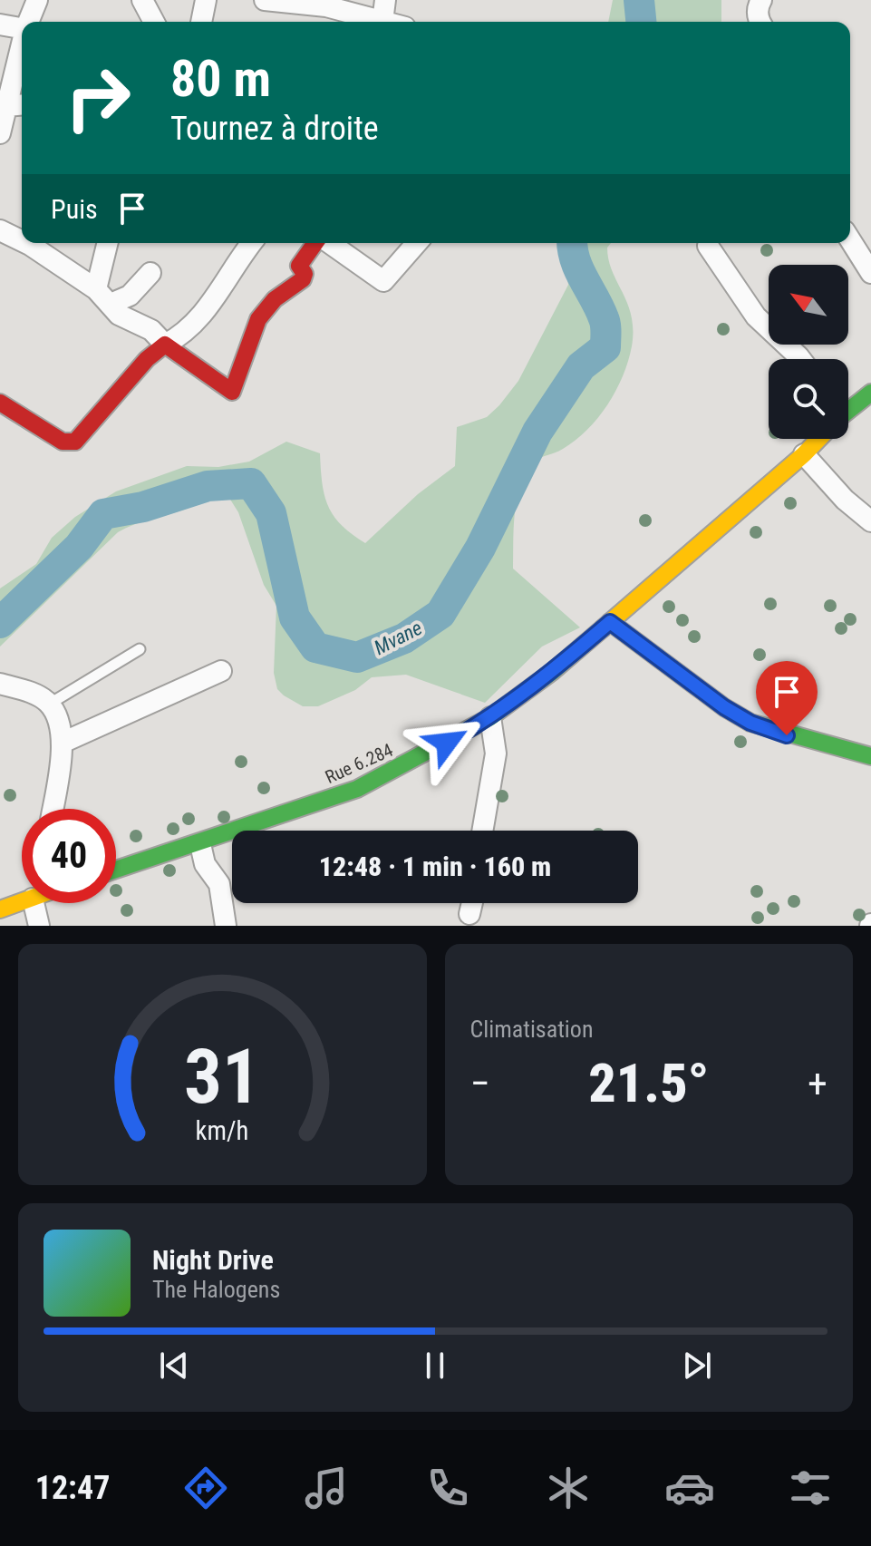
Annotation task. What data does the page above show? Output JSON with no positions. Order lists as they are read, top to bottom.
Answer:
{
  "streets": {
    "street": ["Rue 6.284"]
  },
  "water": ["Mvane"],
  "north": "top left",
  "page": {
    "turn": ["80 m", "Tournez à droite"],
    "then": "Puis",
    "limit": "40",
    "trip": "12:48 · 1 min · 160 m",
    "tile": "Climatisation",
    "heat": ["−", "21.5°", "+"],
    "song": ["Night Drive", "The Halogens"],
    "tabs": "12:47",
    "gauge": ["31", "km/h"]
  }
}
